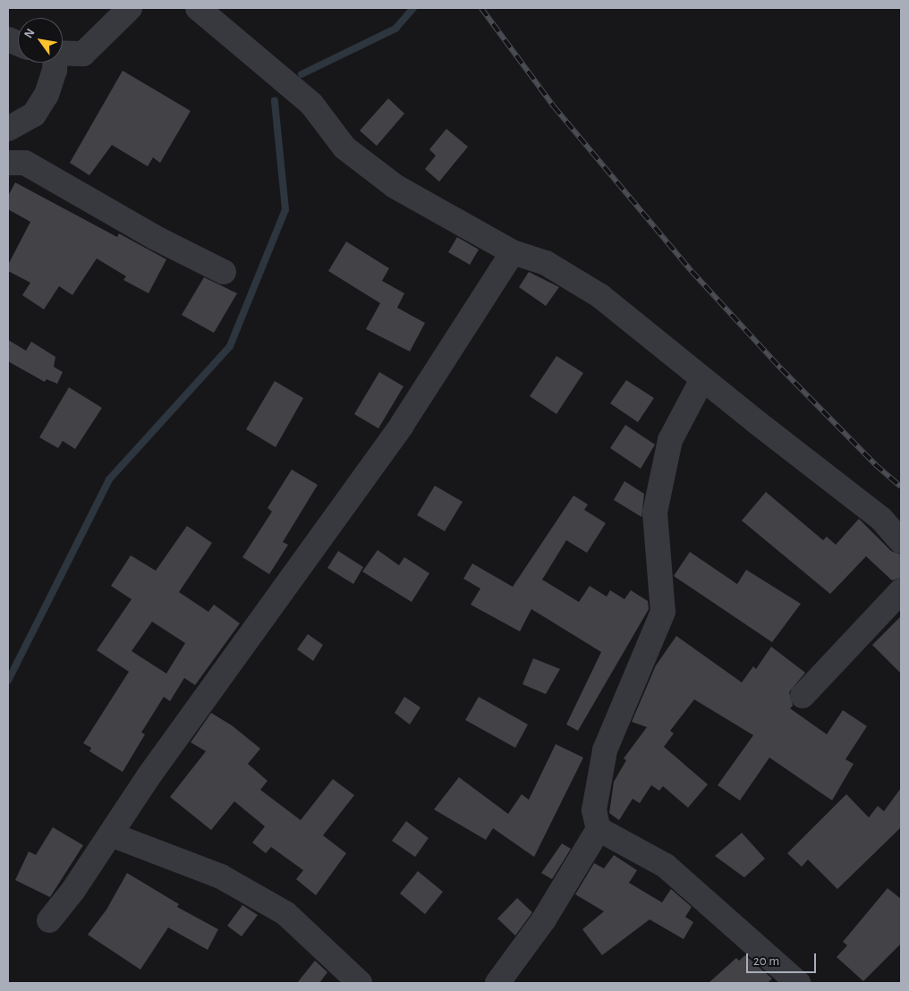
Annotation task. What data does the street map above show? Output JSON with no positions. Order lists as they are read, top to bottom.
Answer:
{
  "scale_bar": "20 m",
  "north": "top left"
}
